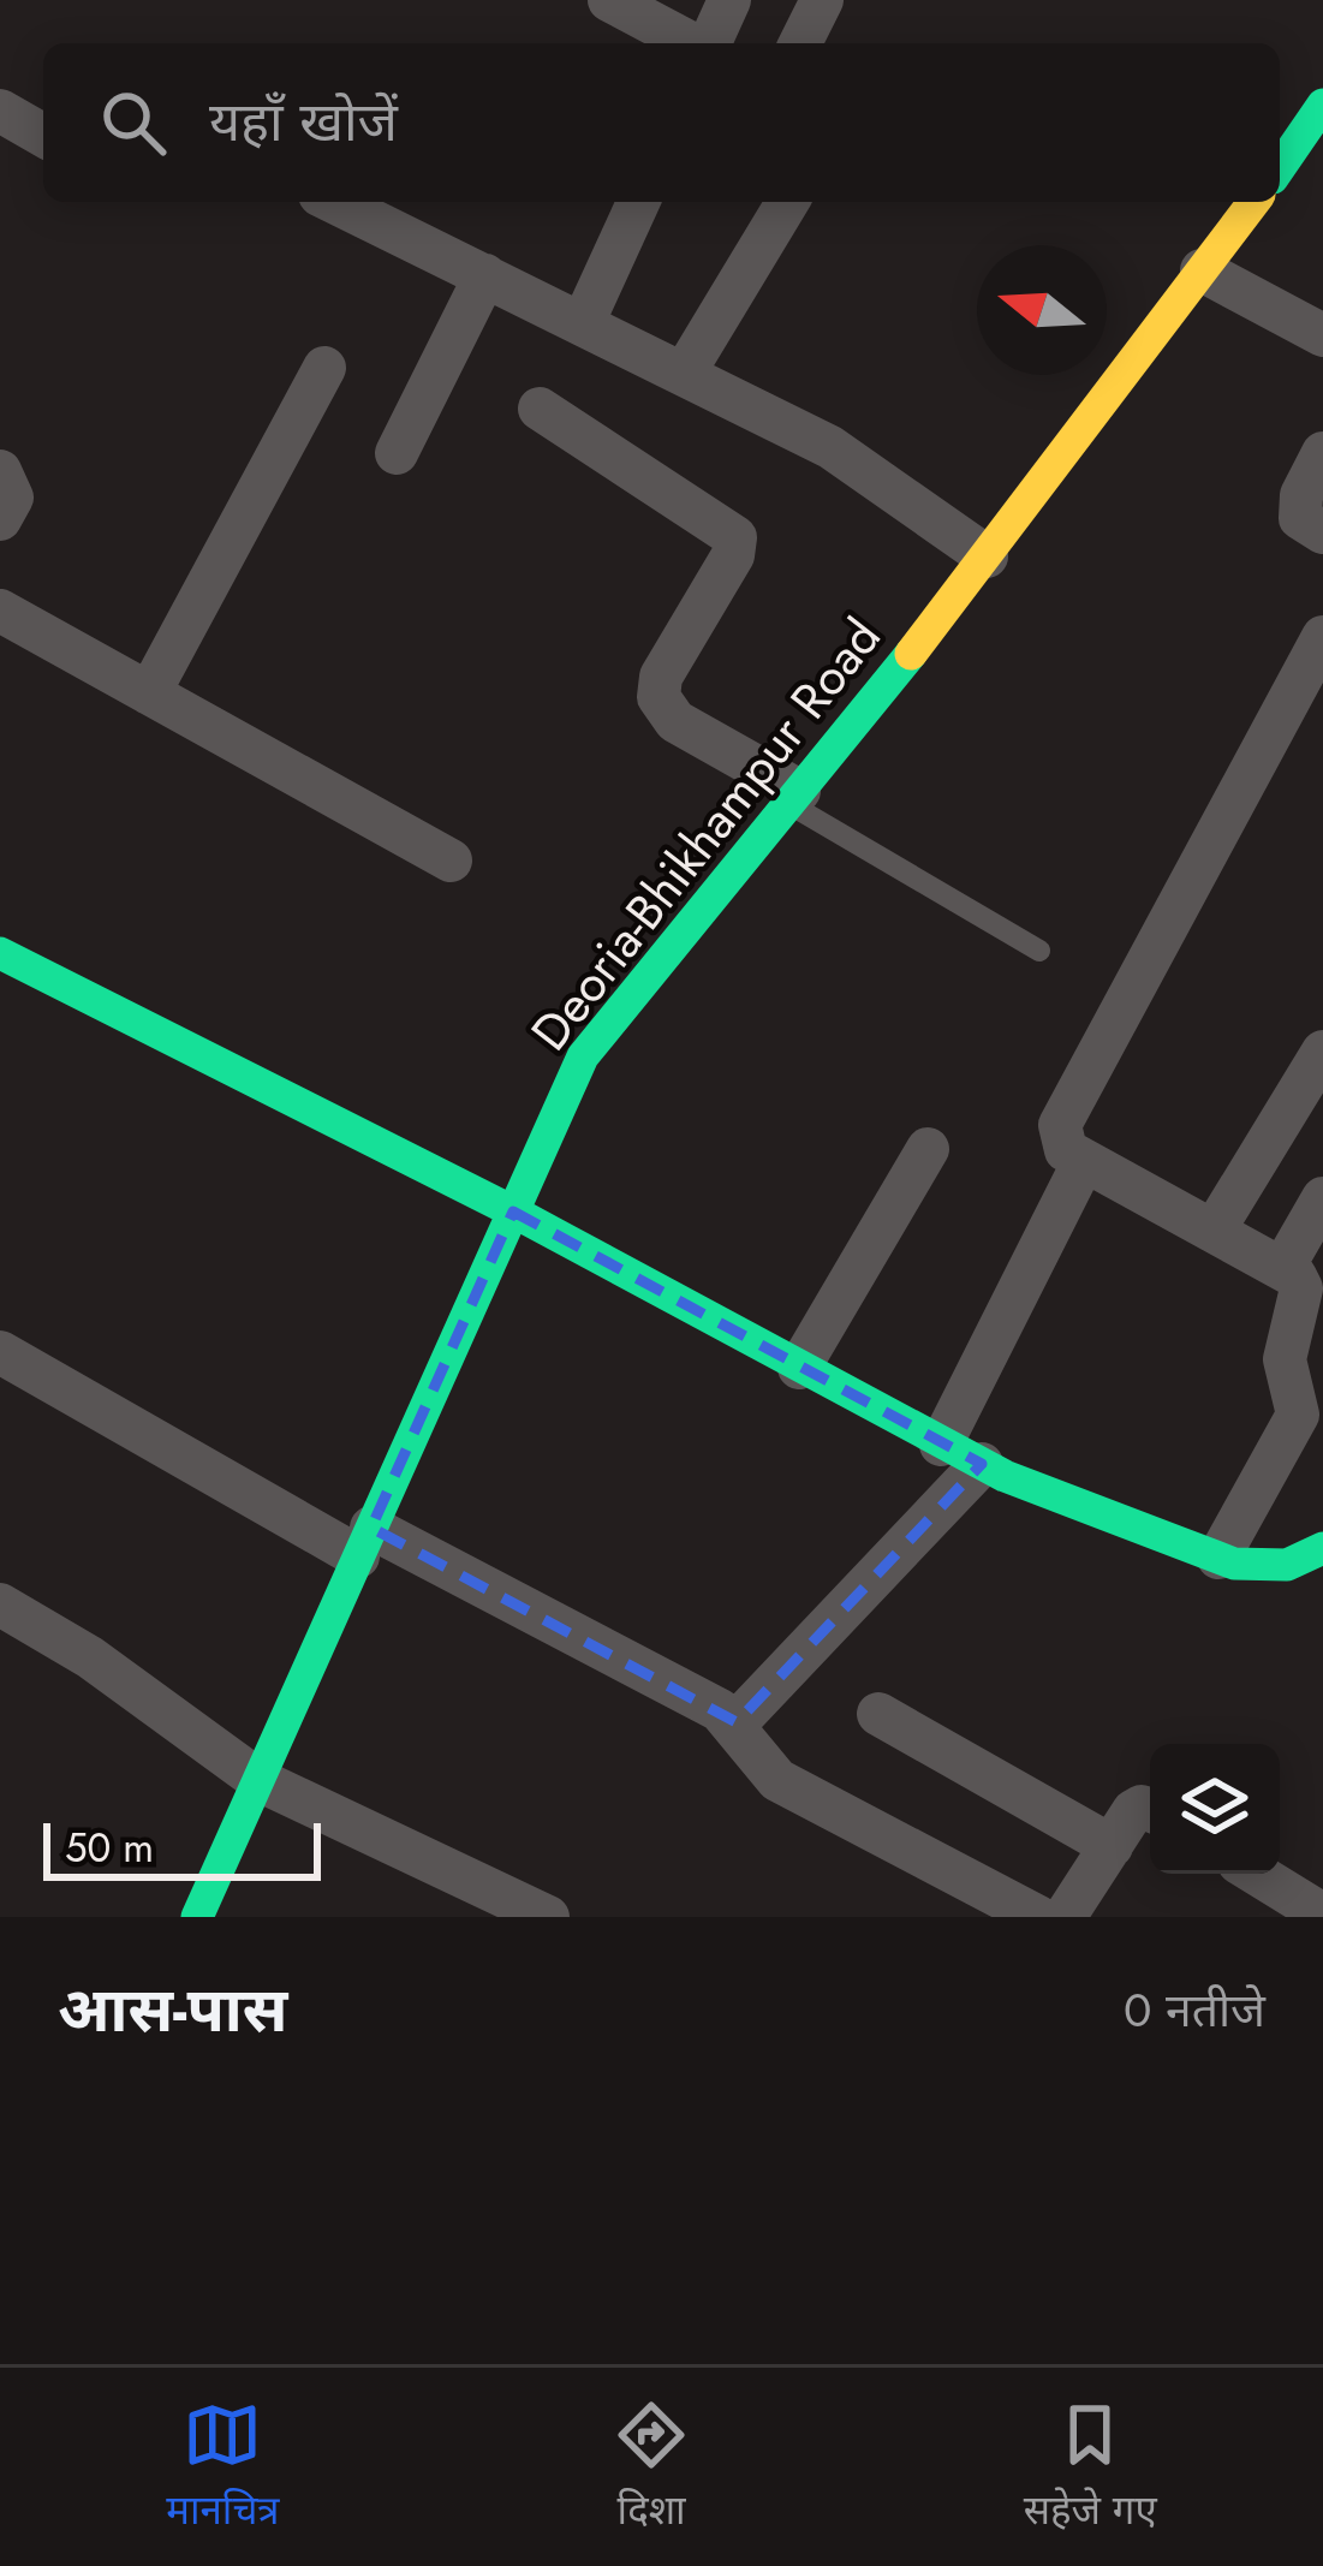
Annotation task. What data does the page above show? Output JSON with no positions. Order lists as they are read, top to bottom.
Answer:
{
  "streets": {
    "main road": ["Deoria-Bhikhampur Road"]
  },
  "scale_bar": "50 m",
  "north": "left",
  "page": {
    "search": "यहाँ खोजें",
    "scale": "50 m",
    "heading": ["आस-पास", "0 नतीजे"],
    "nav": ["मानचित्र", "दिशा", "सहेजे गए"]
  }
}
